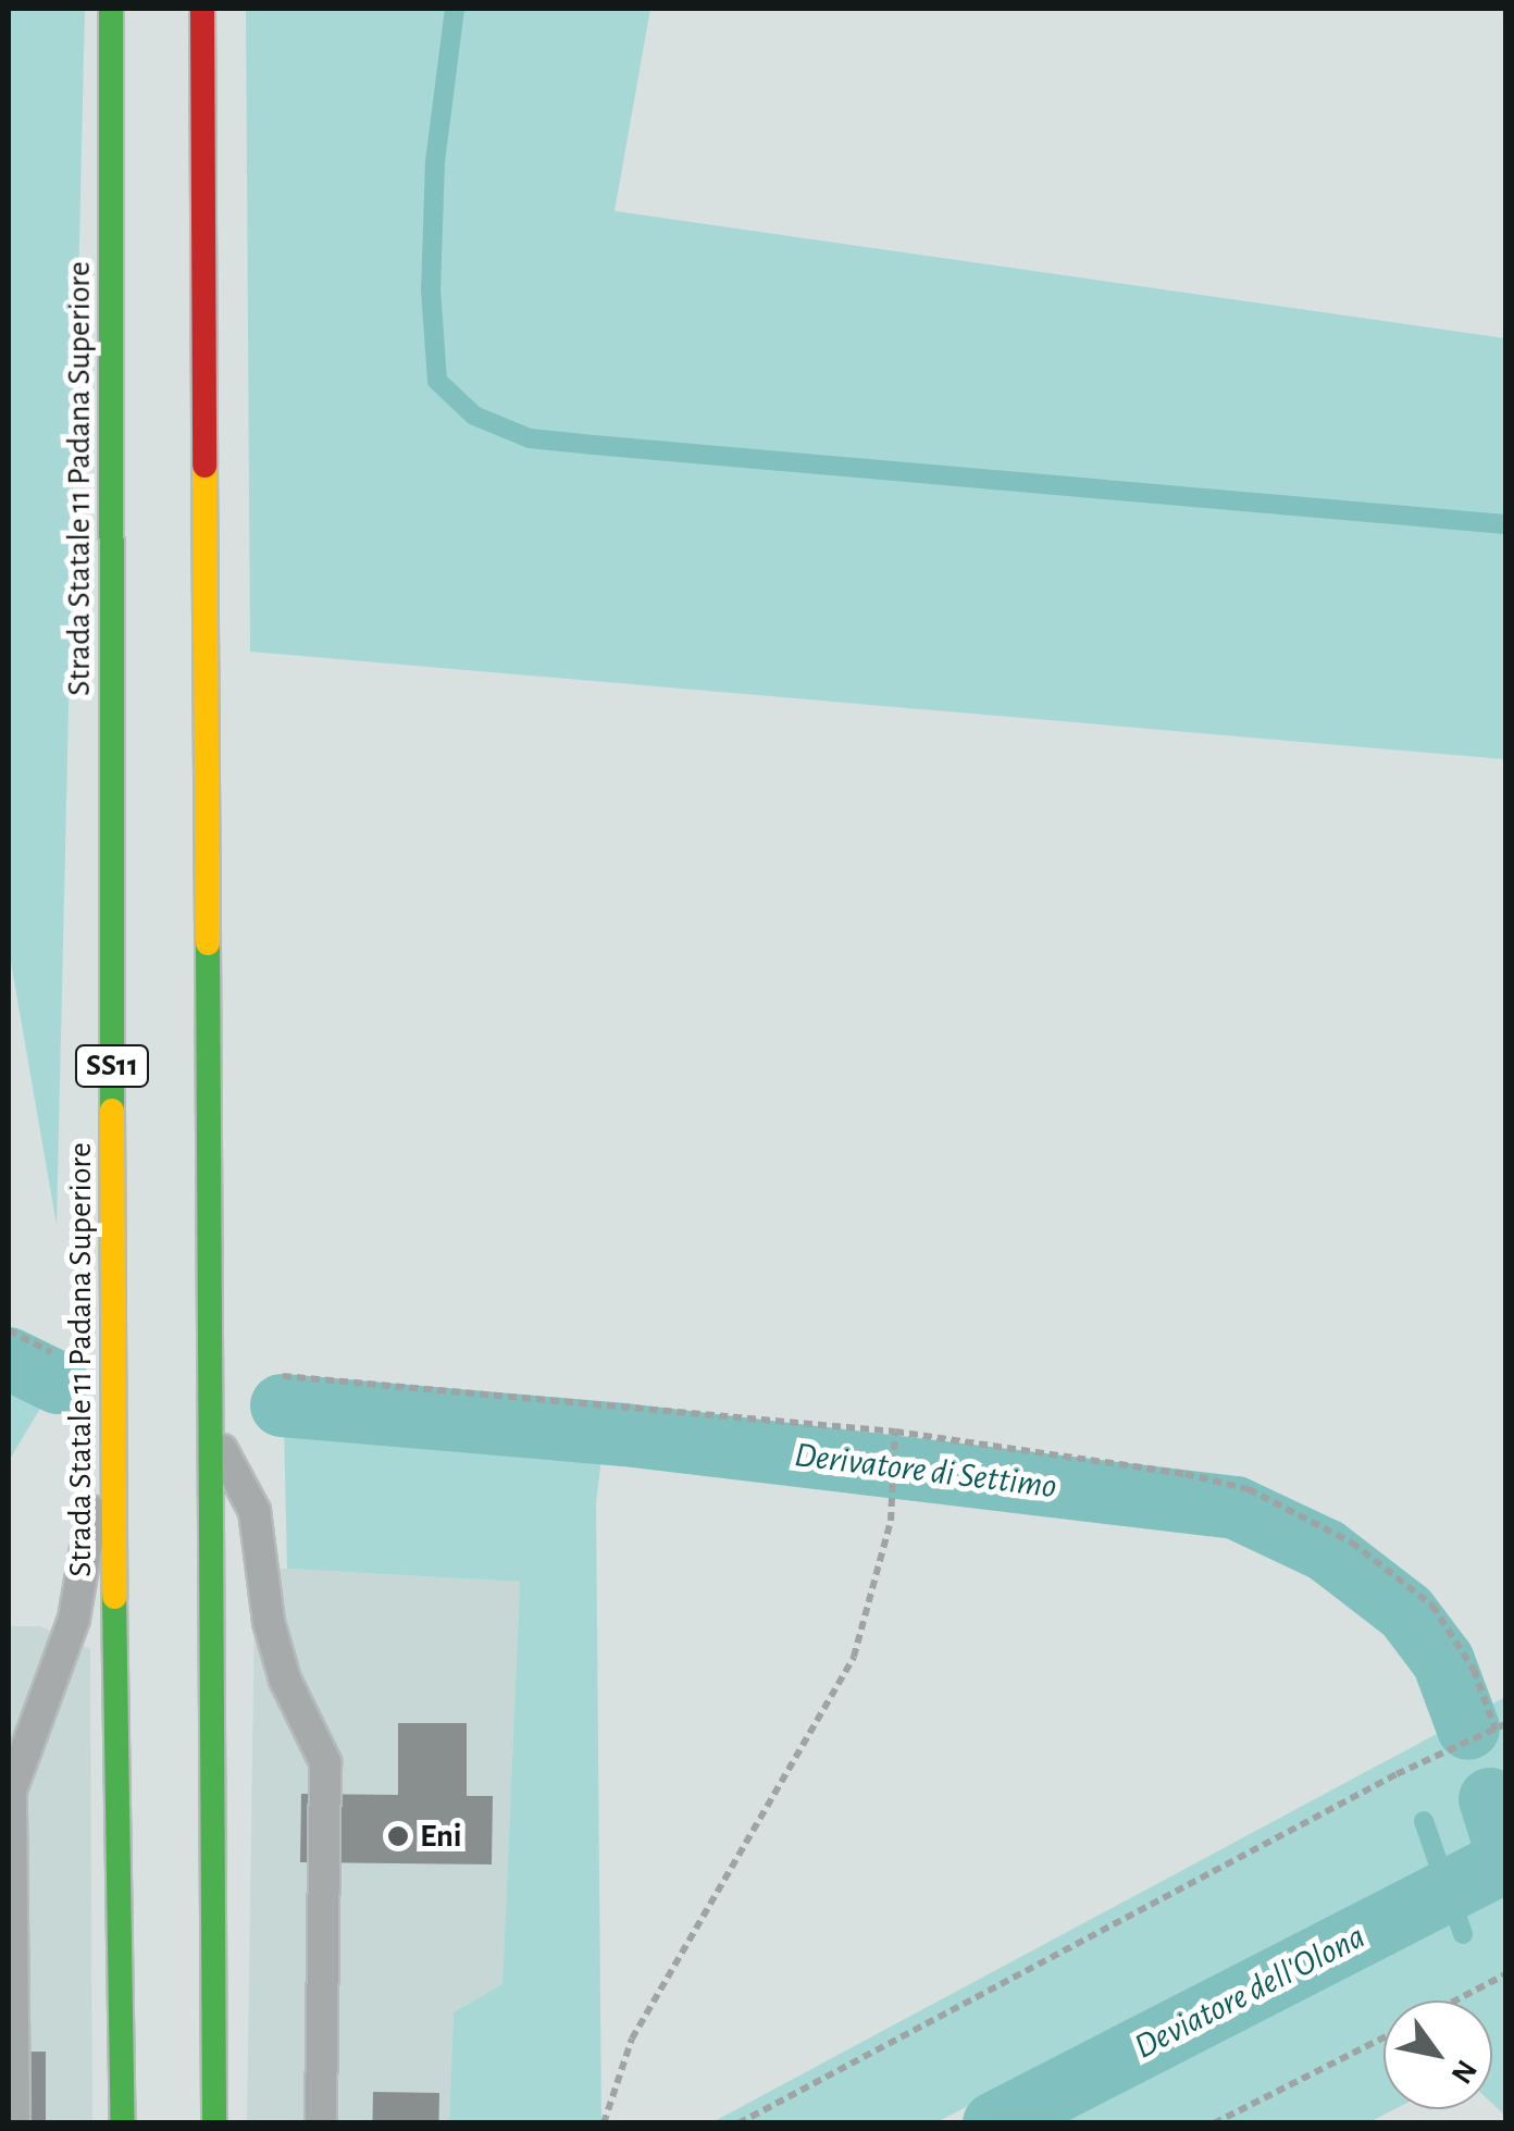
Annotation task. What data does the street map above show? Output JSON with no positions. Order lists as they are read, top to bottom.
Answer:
{
  "streets": {
    "highway": ["Strada Statale 11 Padana Superiore", "SS11"]
  },
  "water": ["Derivatore di Settimo", "Deviatore dell'Olona"],
  "places": ["Eni"],
  "north": "bottom right"
}
